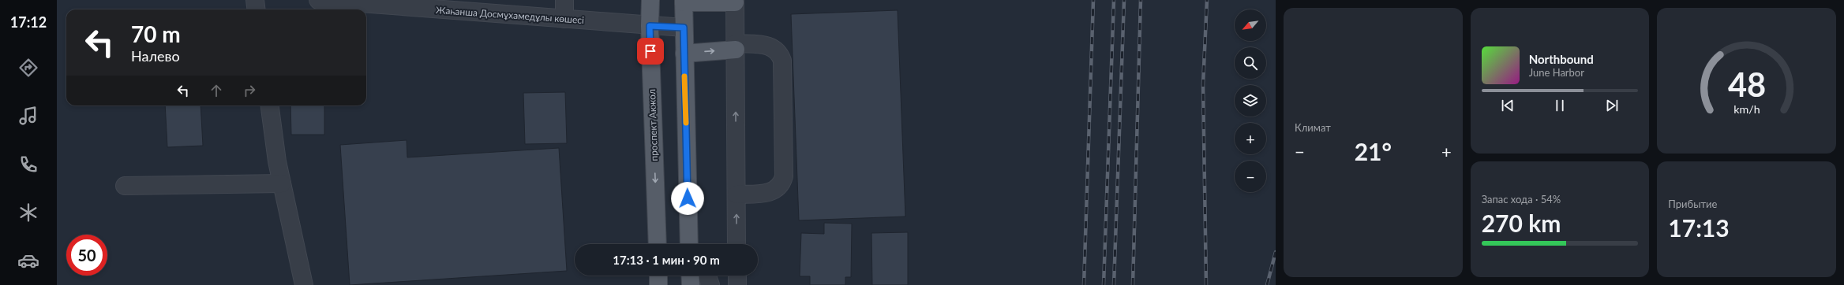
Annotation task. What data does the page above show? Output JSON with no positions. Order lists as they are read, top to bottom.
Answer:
{
  "streets": {
    "main road": ["проспект Акжол"],
    "street": ["Жаһанша Досмұхамедұлы көшесі"]
  },
  "crossings": [
    ["Жаһанша Досмұхамедұлы көшесі", "проспект Акжол"]
  ],
  "north": "bottom left",
  "page": {
    "tabs": "17:12",
    "tile": [
      "Климат",
      ["Запас хода · 54%", "270 km"],
      ["Прибытие", "17:13"]
    ],
    "map_buttons": ["+", "−"],
    "turn": ["70 m", "Налево"],
    "song": ["Northbound", "June Harbor"],
    "heat": ["−", "21°", "+"],
    "limit": "50",
    "trip": "17:13 · 1 мин · 90 m",
    "gauge": ["48", "km/h"]
  }
}
